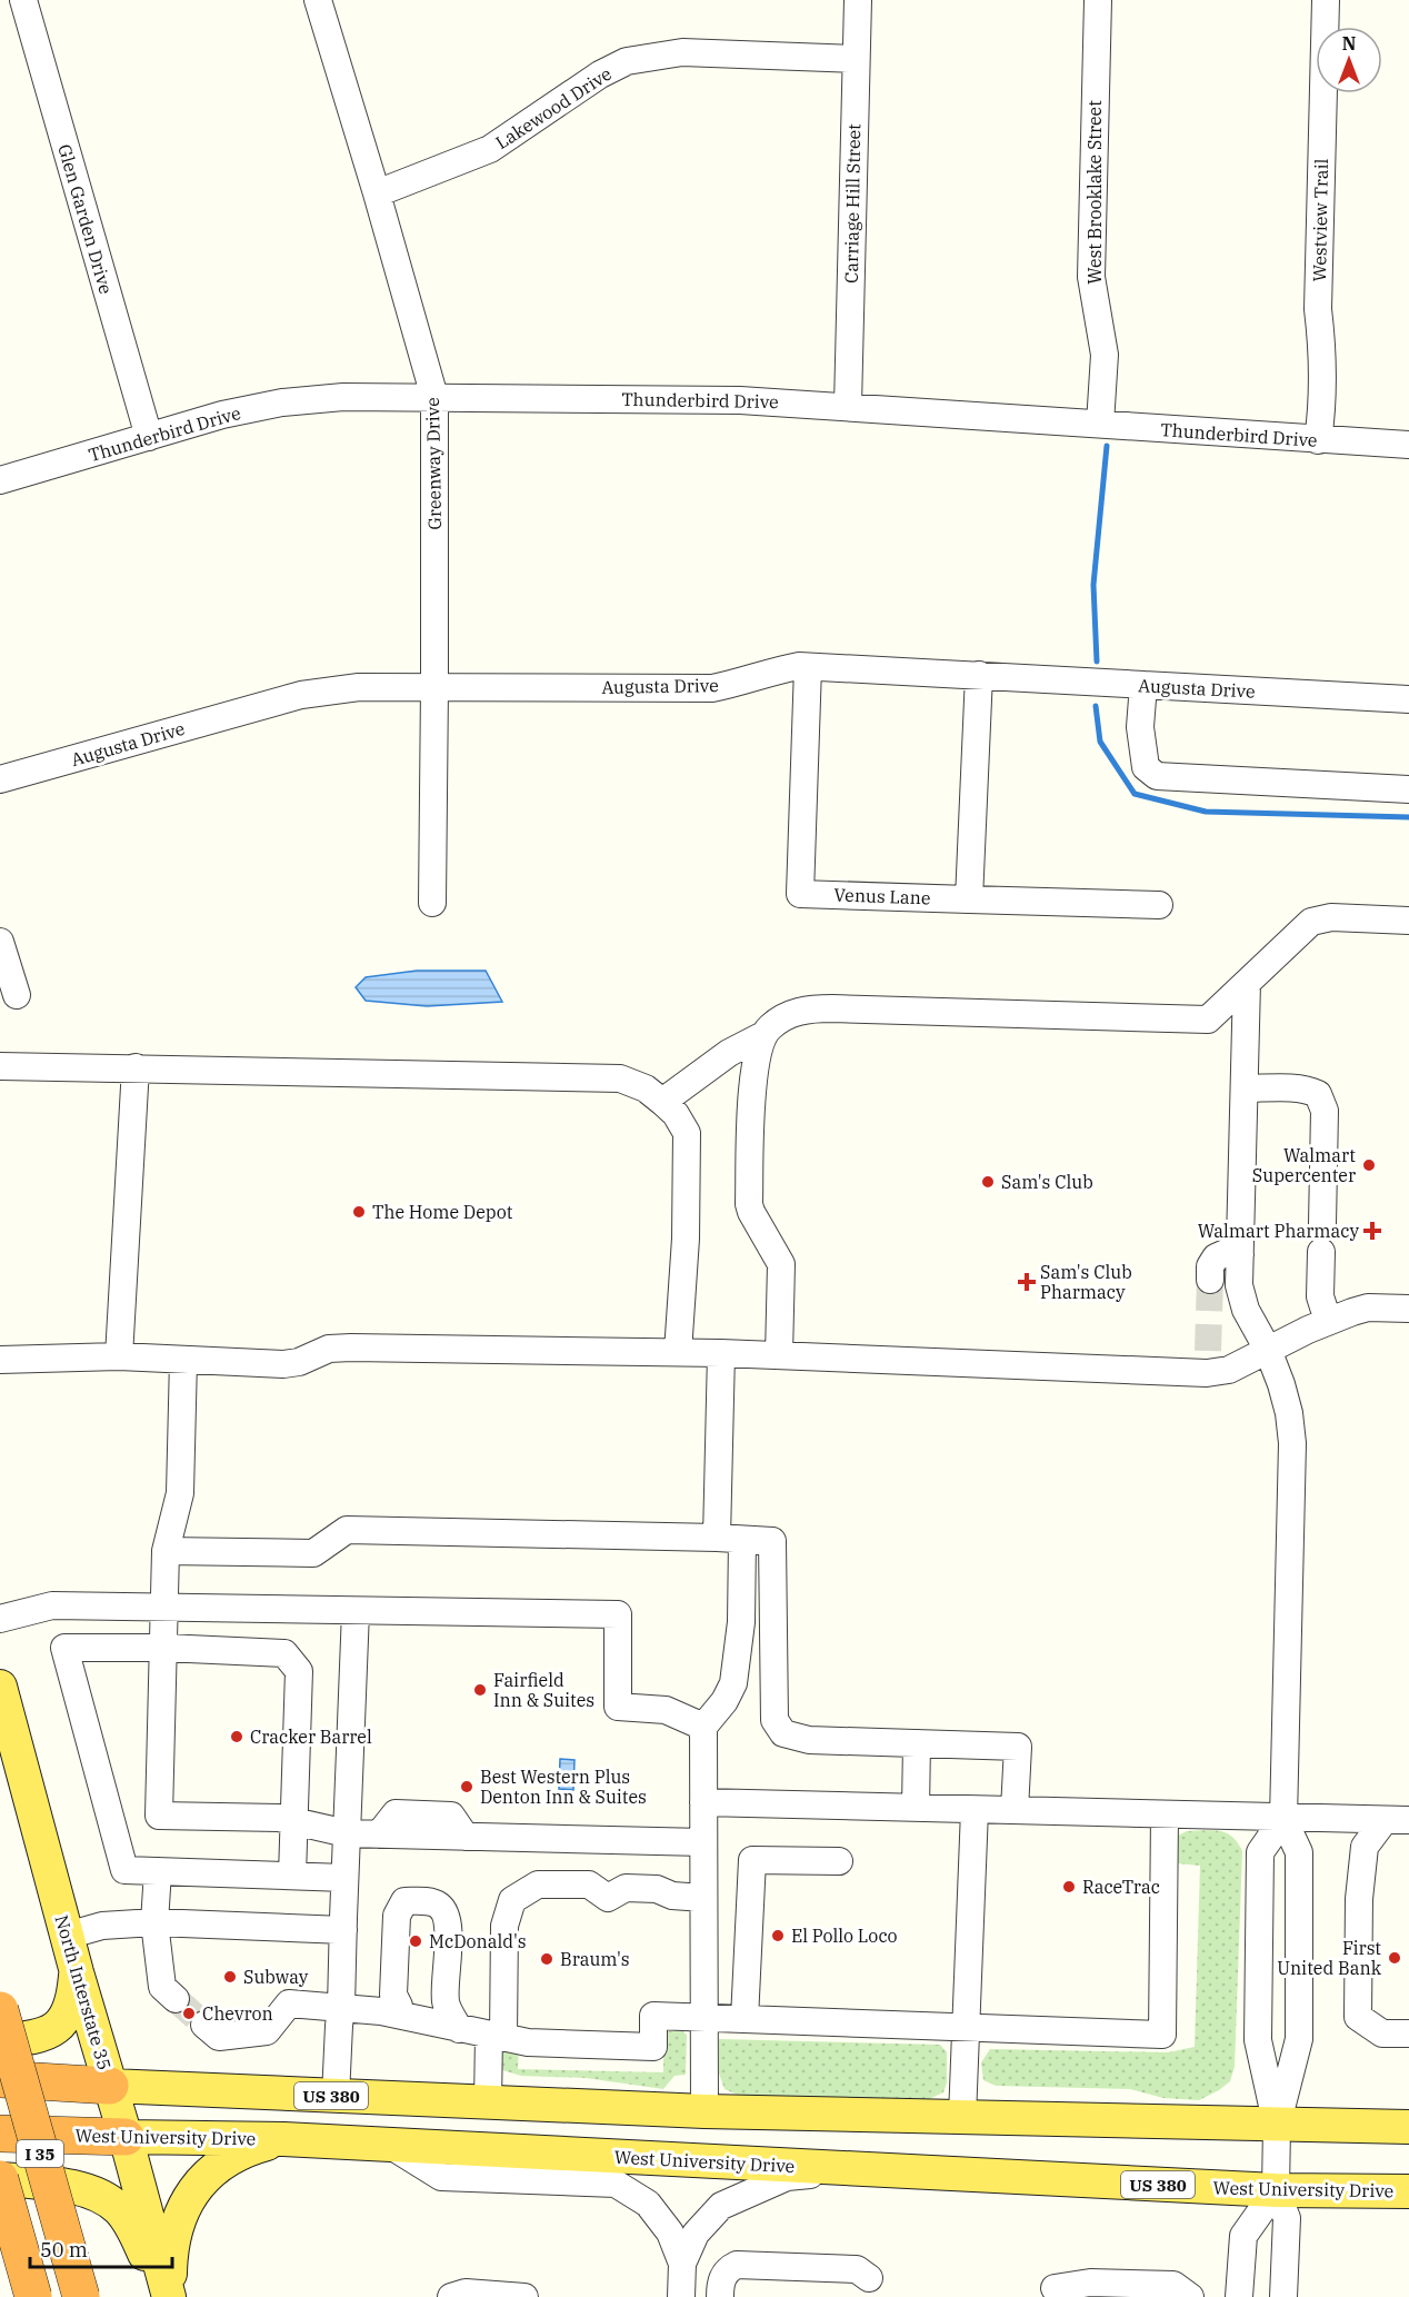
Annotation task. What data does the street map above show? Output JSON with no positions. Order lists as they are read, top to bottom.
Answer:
{
  "streets": {
    "highway": ["US 380", "West University Drive", "I 35"],
    "main road": ["North Interstate 35"],
    "street": [
      "Lakewood Drive",
      "West Brooklake Street",
      "Carriage Hill Street",
      "Glen Garden Drive",
      "Westview Trail",
      "Thunderbird Drive",
      "Greenway Drive",
      "Augusta Drive",
      "Venus Lane"
    ]
  },
  "crossings": [
    ["Lakewood Drive", "Carriage Hill Street"],
    ["Lakewood Drive", "Greenway Drive"],
    ["West Brooklake Street", "Thunderbird Drive"],
    ["Carriage Hill Street", "Thunderbird Drive"],
    ["Glen Garden Drive", "Thunderbird Drive"],
    ["Westview Trail", "Thunderbird Drive"],
    ["Thunderbird Drive", "Greenway Drive"],
    ["Greenway Drive", "Augusta Drive"],
    ["Augusta Drive", "Venus Lane"],
    ["North Interstate 35", "US 380"],
    ["North Interstate 35", "West University Drive"]
  ],
  "places": {
    "other": [
      "Walmart Supercenter",
      "Sam's Club",
      "The Home Depot",
      "Fairfield Inn & Suites",
      "Cracker Barrel",
      "Best Western Plus Denton Inn & Suites",
      "RaceTrac",
      "El Pollo Loco",
      "McDonald's",
      "First United Bank",
      "Braum's",
      "Subway",
      "Chevron"
    ],
    "health": ["Walmart Pharmacy", "Sam's Club Pharmacy"]
  },
  "scale_bar": "50 m",
  "north": "top"
}
